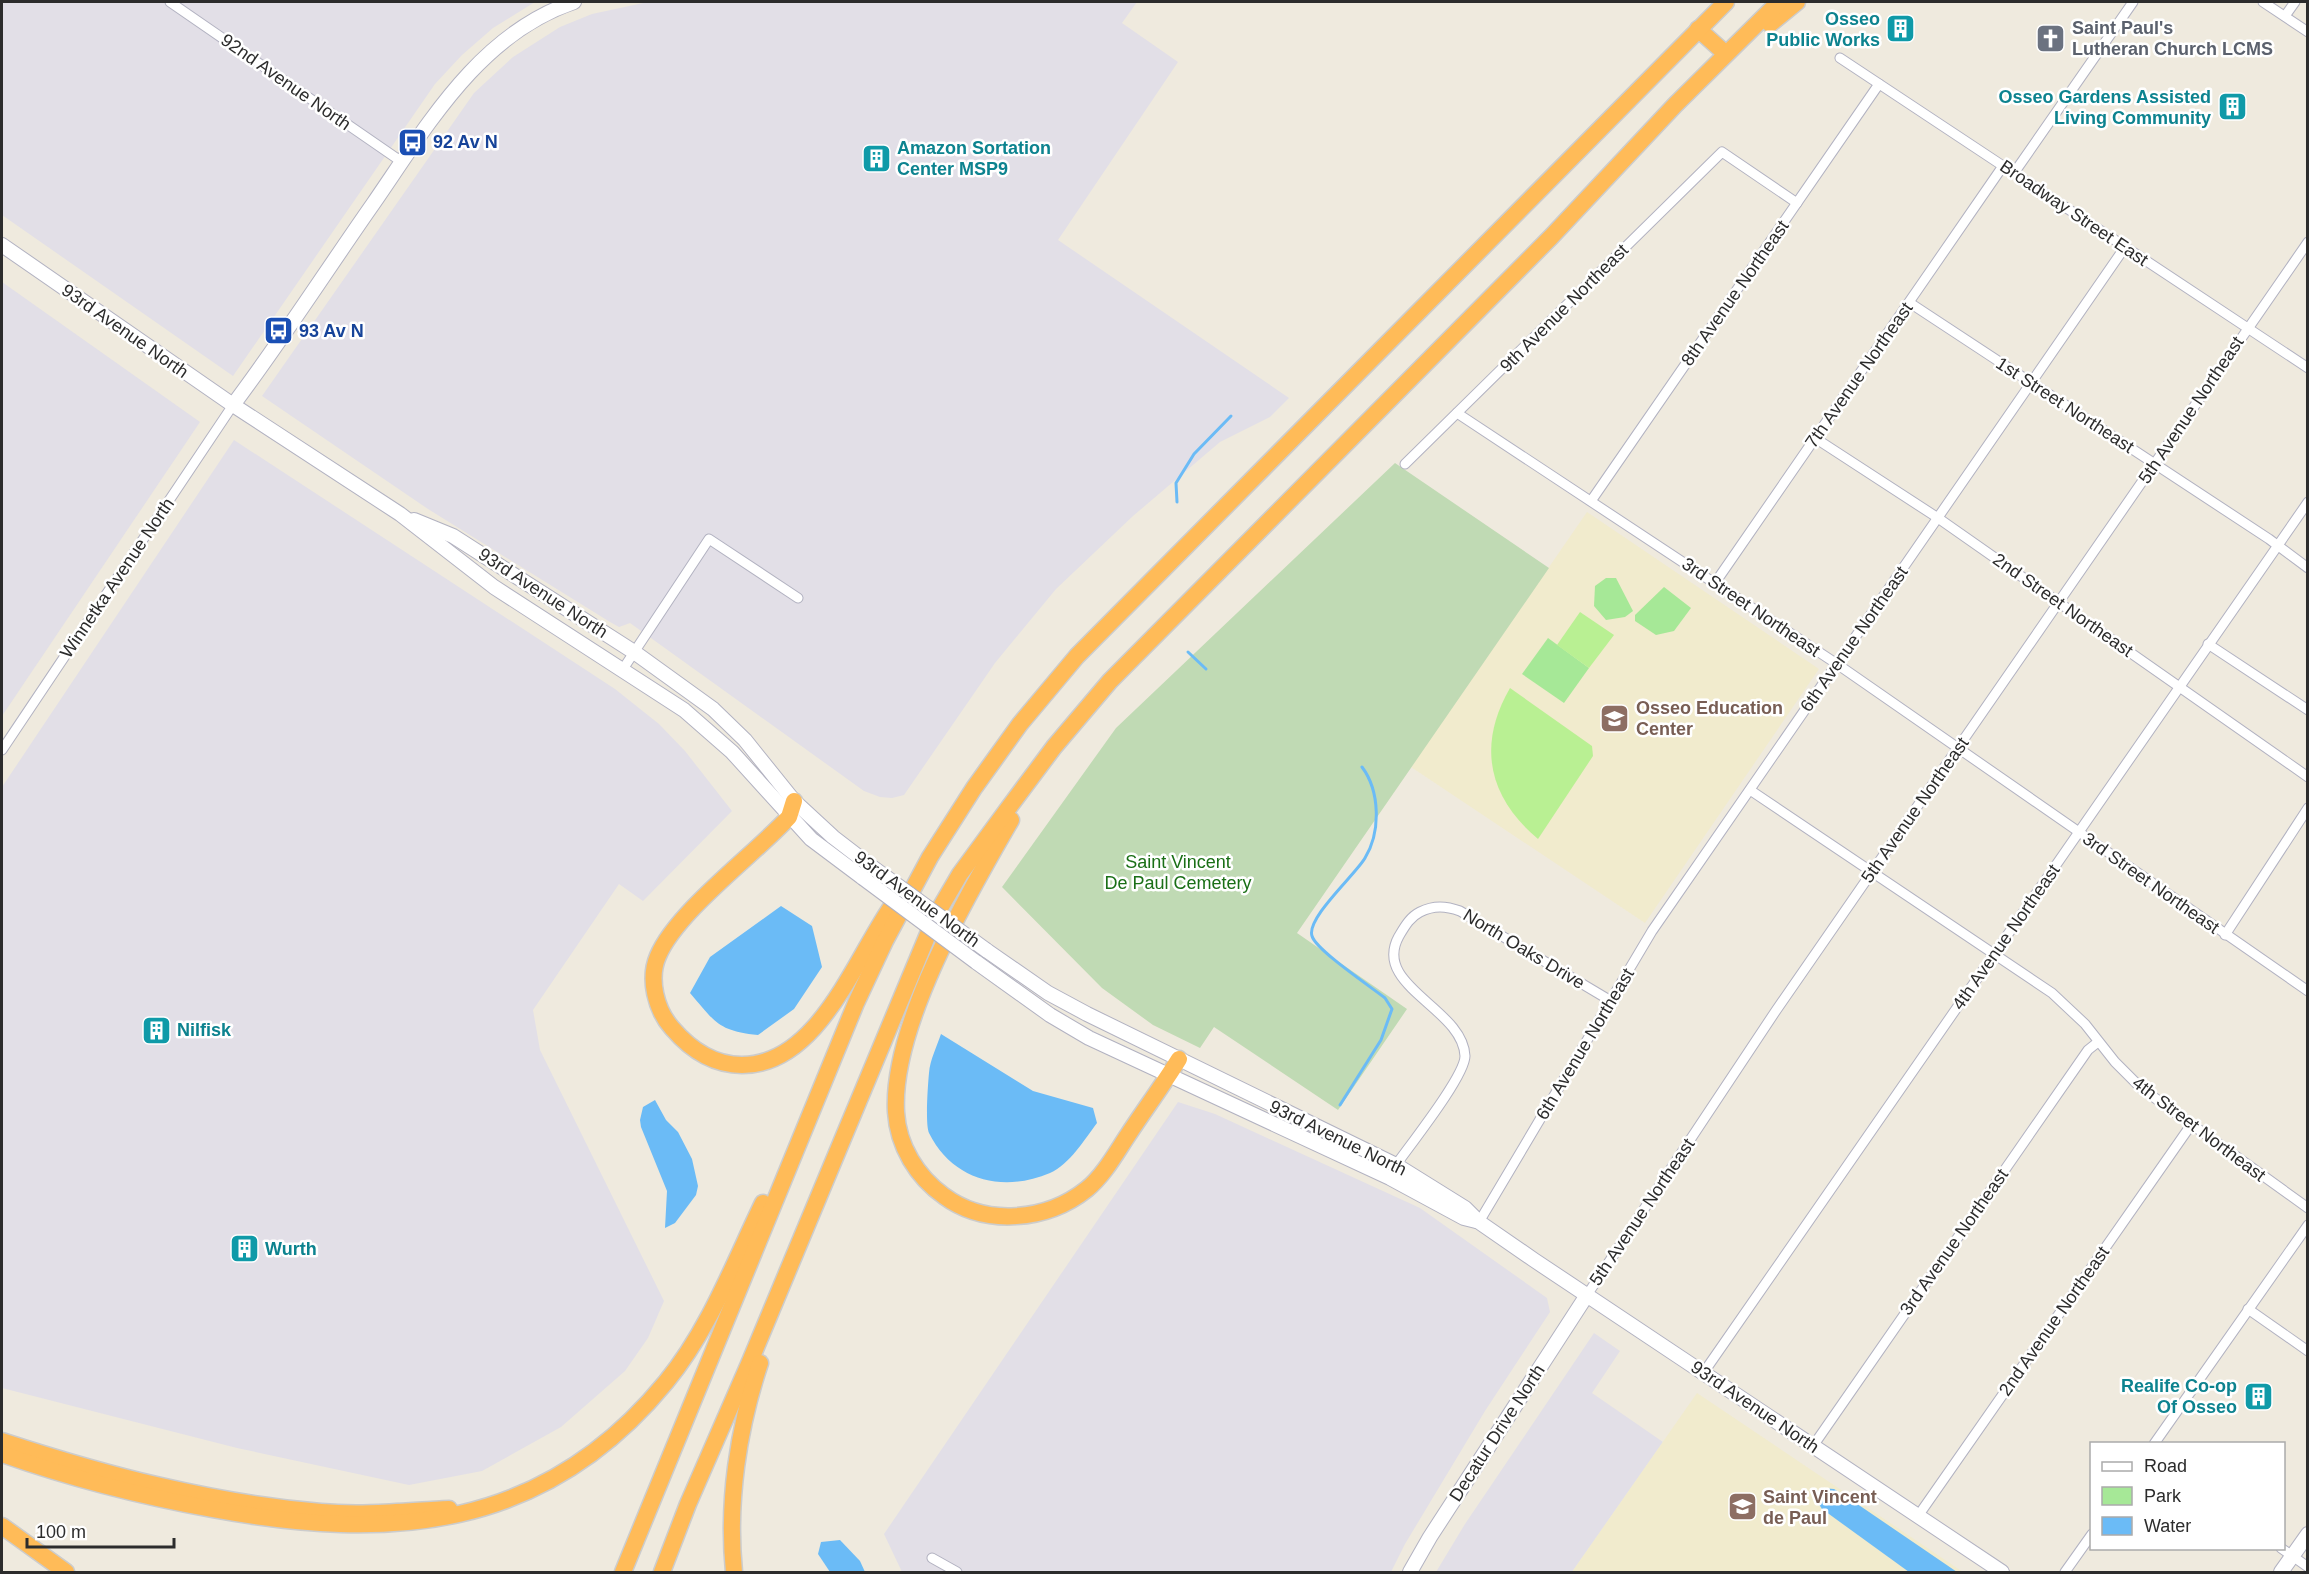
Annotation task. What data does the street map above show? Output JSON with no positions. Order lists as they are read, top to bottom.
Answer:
{
  "streets": {
    "street": [
      "92nd Avenue North",
      "Broadway Street East",
      "8th Avenue Northeast",
      "9th Avenue Northeast",
      "93rd Avenue North",
      "7th Avenue Northeast",
      "1st Street Northeast",
      "5th Avenue Northeast",
      "Winnetka Avenue North",
      "2nd Street Northeast",
      "3rd Street Northeast",
      "6th Avenue Northeast",
      "4th Avenue Northeast",
      "North Oaks Drive",
      "4th Street Northeast",
      "3rd Avenue Northeast",
      "2nd Avenue Northeast",
      "Decatur Drive North"
    ]
  },
  "crossings": [
    ["Broadway Street East", "8th Avenue Northeast"],
    ["Broadway Street East", "7th Avenue Northeast"],
    ["Broadway Street East", "5th Avenue Northeast"],
    ["Broadway Street East", "6th Avenue Northeast"],
    ["8th Avenue Northeast", "9th Avenue Northeast"],
    ["8th Avenue Northeast", "3rd Street Northeast"],
    ["9th Avenue Northeast", "3rd Street Northeast"],
    ["93rd Avenue North", "5th Avenue Northeast"],
    ["93rd Avenue North", "Winnetka Avenue North"],
    ["93rd Avenue North", "6th Avenue Northeast"],
    ["93rd Avenue North", "4th Avenue Northeast"],
    ["93rd Avenue North", "North Oaks Drive"],
    ["93rd Avenue North", "3rd Avenue Northeast"],
    ["93rd Avenue North", "2nd Avenue Northeast"],
    ["93rd Avenue North", "Decatur Drive North"],
    ["7th Avenue Northeast", "1st Street Northeast"],
    ["7th Avenue Northeast", "2nd Street Northeast"],
    ["7th Avenue Northeast", "3rd Street Northeast"],
    ["1st Street Northeast", "5th Avenue Northeast"],
    ["1st Street Northeast", "6th Avenue Northeast"],
    ["1st Street Northeast", "4th Avenue Northeast"],
    ["5th Avenue Northeast", "2nd Street Northeast"],
    ["5th Avenue Northeast", "3rd Street Northeast"],
    ["5th Avenue Northeast", "4th Street Northeast"],
    ["5th Avenue Northeast", "Decatur Drive North"],
    ["2nd Street Northeast", "6th Avenue Northeast"],
    ["2nd Street Northeast", "4th Avenue Northeast"],
    ["3rd Street Northeast", "6th Avenue Northeast"],
    ["3rd Street Northeast", "4th Avenue Northeast"],
    ["6th Avenue Northeast", "North Oaks Drive"],
    ["6th Avenue Northeast", "4th Street Northeast"],
    ["4th Avenue Northeast", "4th Street Northeast"],
    ["4th Street Northeast", "3rd Avenue Northeast"],
    ["4th Street Northeast", "2nd Avenue Northeast"]
  ],
  "parks": ["Saint Vincent De Paul Cemetery"],
  "places": {
    "building": [
      "Osseo Public Works",
      "Osseo Gardens Assisted Living Community",
      "Amazon Sortation Center MSP9",
      "Nilfisk",
      "Wurth",
      "Realife Co-op Of Osseo"
    ],
    "church": ["Saint Paul's Lutheran Church LCMS"],
    "bus stop": ["92 Av N", "93 Av N"],
    "school or university": ["Osseo Education Center", "Saint Vincent de Paul"]
  },
  "legend": ["Road", "Park", "Water"],
  "scale_bar": "100 m"
}
